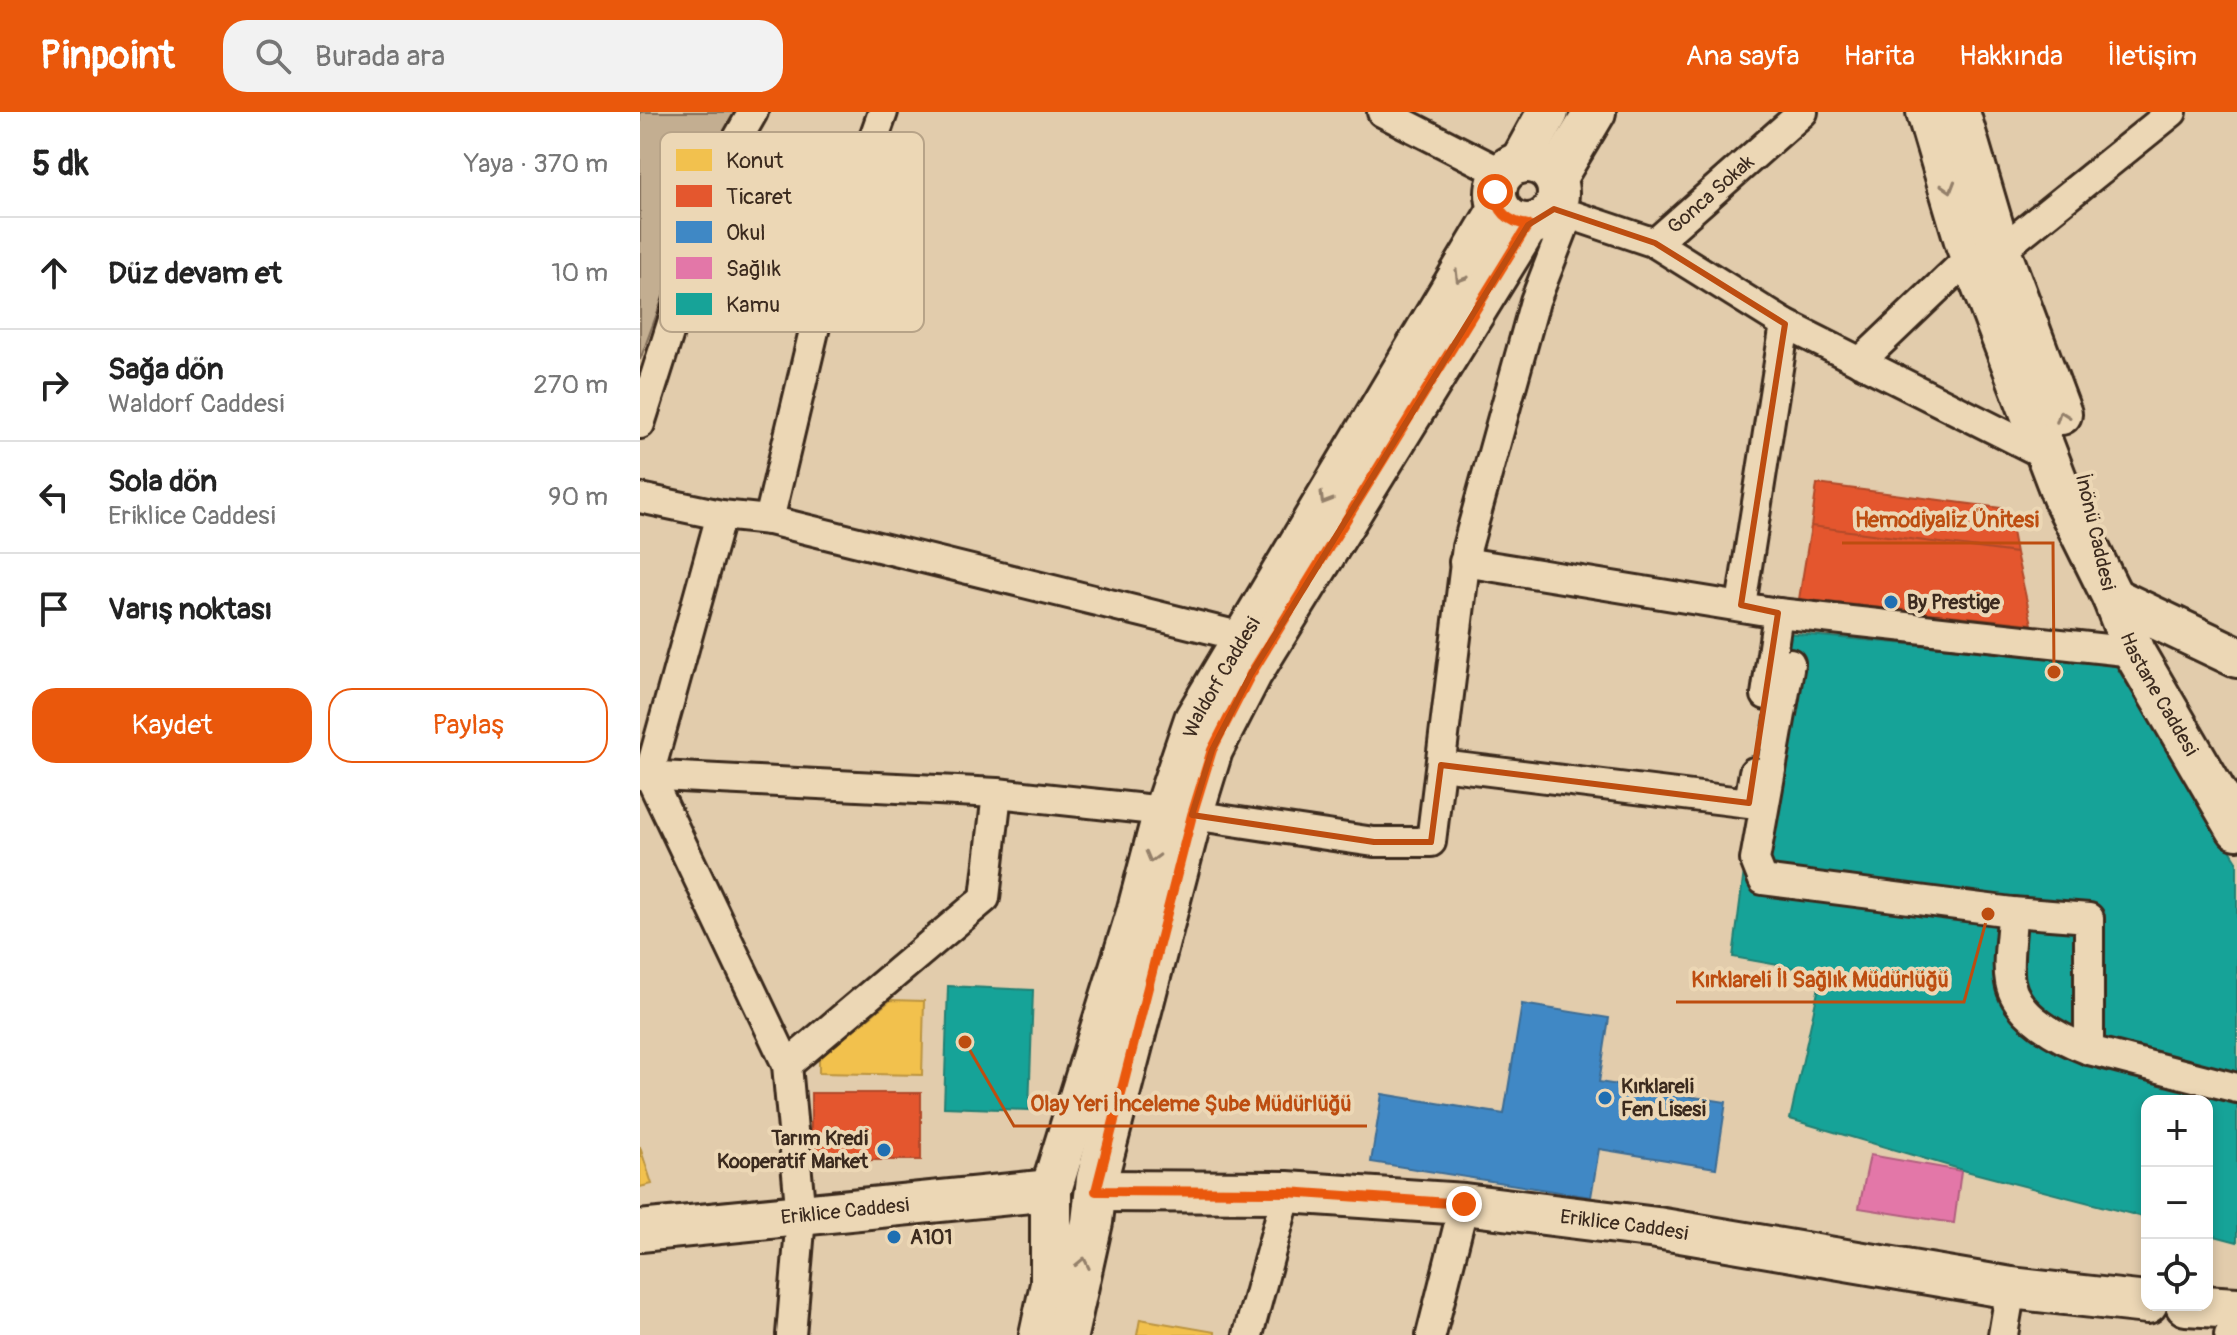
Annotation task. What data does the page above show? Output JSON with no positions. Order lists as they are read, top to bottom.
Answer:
{
  "streets": {
    "main road": [
      "İnönü Caddesi",
      "Waldorf Caddesi",
      "Hastane Caddesi",
      "Eriklice Caddesi"
    ],
    "street": ["Gonca Sokak"]
  },
  "crossings": [
    ["İnönü Caddesi", "Hastane Caddesi"],
    ["Waldorf Caddesi", "Eriklice Caddesi"]
  ],
  "places": [
    "By Prestige",
    "Hemodiyaliz Ünitesi",
    "Kırklareli İl Sağlık Müdürlüğü",
    "Olay Yeri İnceleme Şube Müdürlüğü",
    "Kırklareli Fen Lisesi",
    "Tarım Kredi Kooperatif Market",
    "A101"
  ],
  "legend": [
    "Konut",
    "Ticaret",
    "Okul",
    "Sağlık",
    "Kamu"
  ],
  "page": {
    "header": "Pinpoint",
    "search": "Burada ara",
    "nav": [
      "Ana sayfa",
      "Harita",
      "Hakkında",
      "İletişim"
    ],
    "heading": ["5 dk", "Yaya · 370 m"],
    "list": [
      ["Düz devam et", "10 m"],
      ["Sağa dön", "Waldorf Caddesi", "270 m"],
      ["Sola dön", "Eriklice Caddesi", "90 m"],
      "Varış noktası"
    ],
    "buttons": ["Kaydet", "Paylaş"],
    "map_buttons": ["+", "−"]
  }
}
